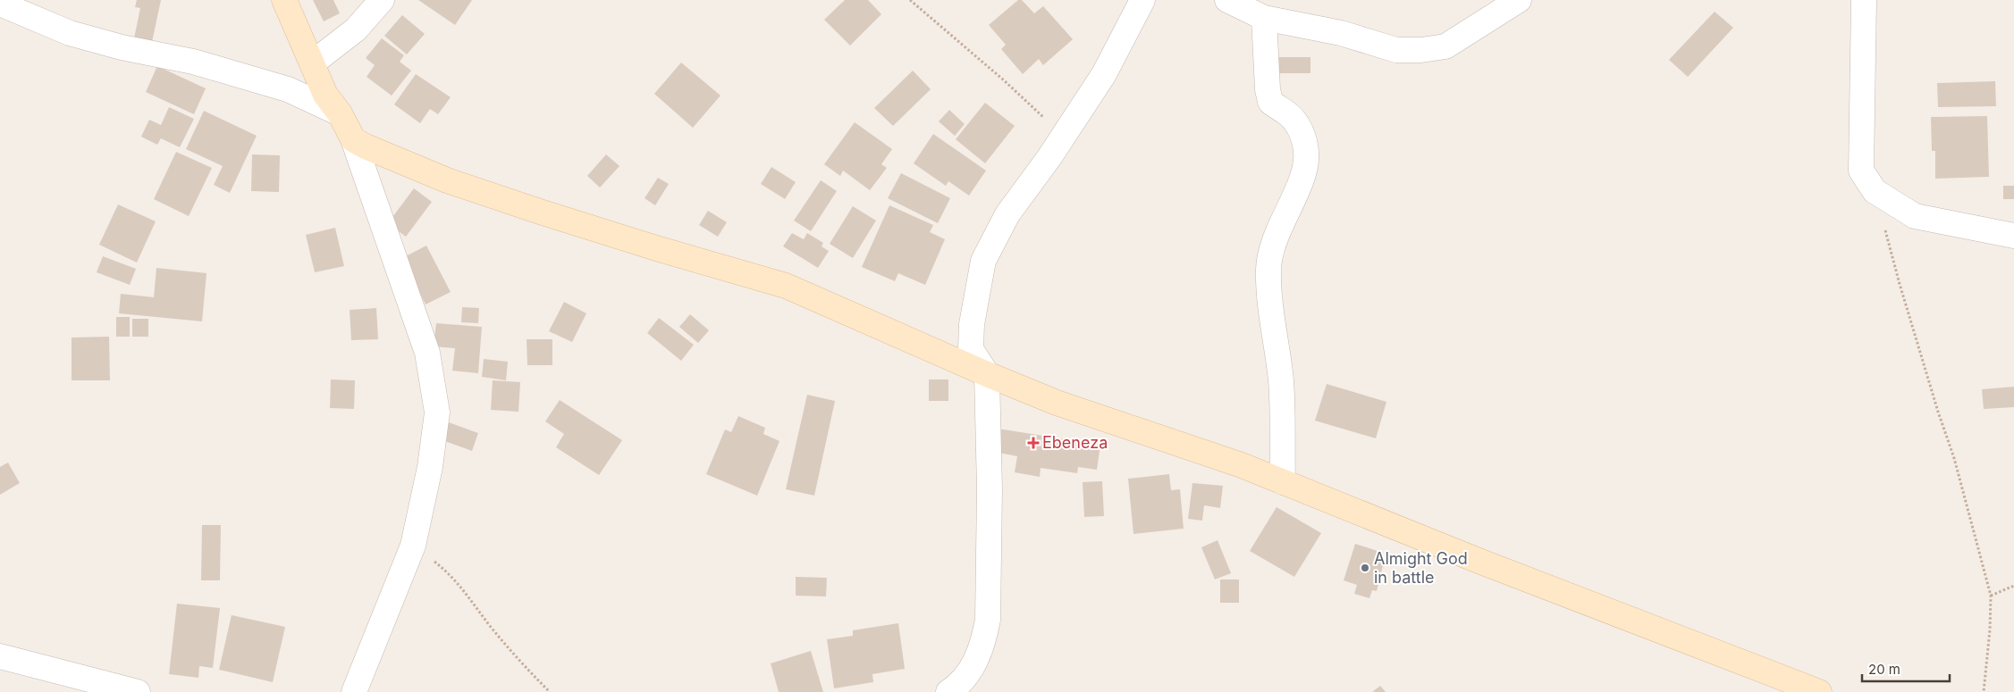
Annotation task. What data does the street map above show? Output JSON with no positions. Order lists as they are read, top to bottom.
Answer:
{
  "places": {
    "health": ["Ebeneza"],
    "other": ["Almight God in battle"]
  },
  "scale_bar": "20 m"
}
